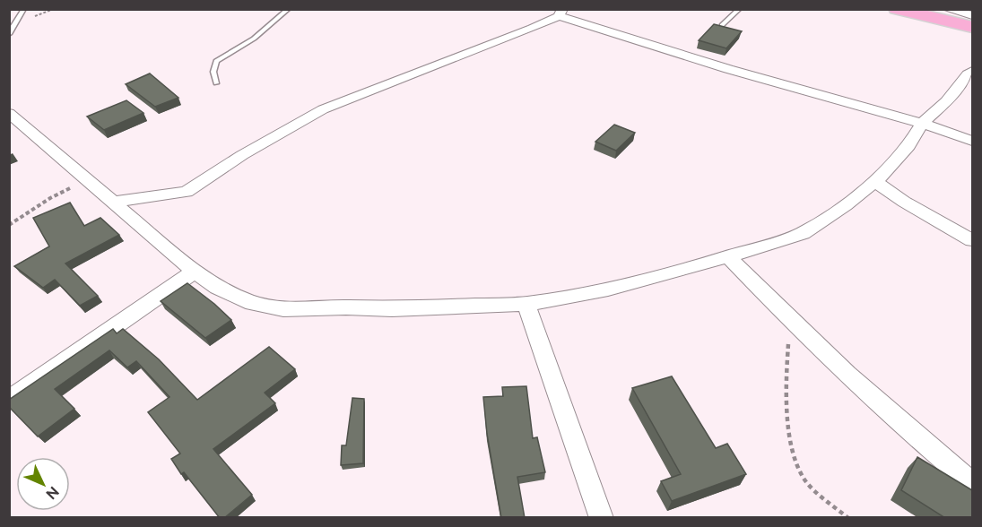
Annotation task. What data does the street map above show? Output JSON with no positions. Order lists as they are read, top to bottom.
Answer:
{
  "north": "bottom right"
}
